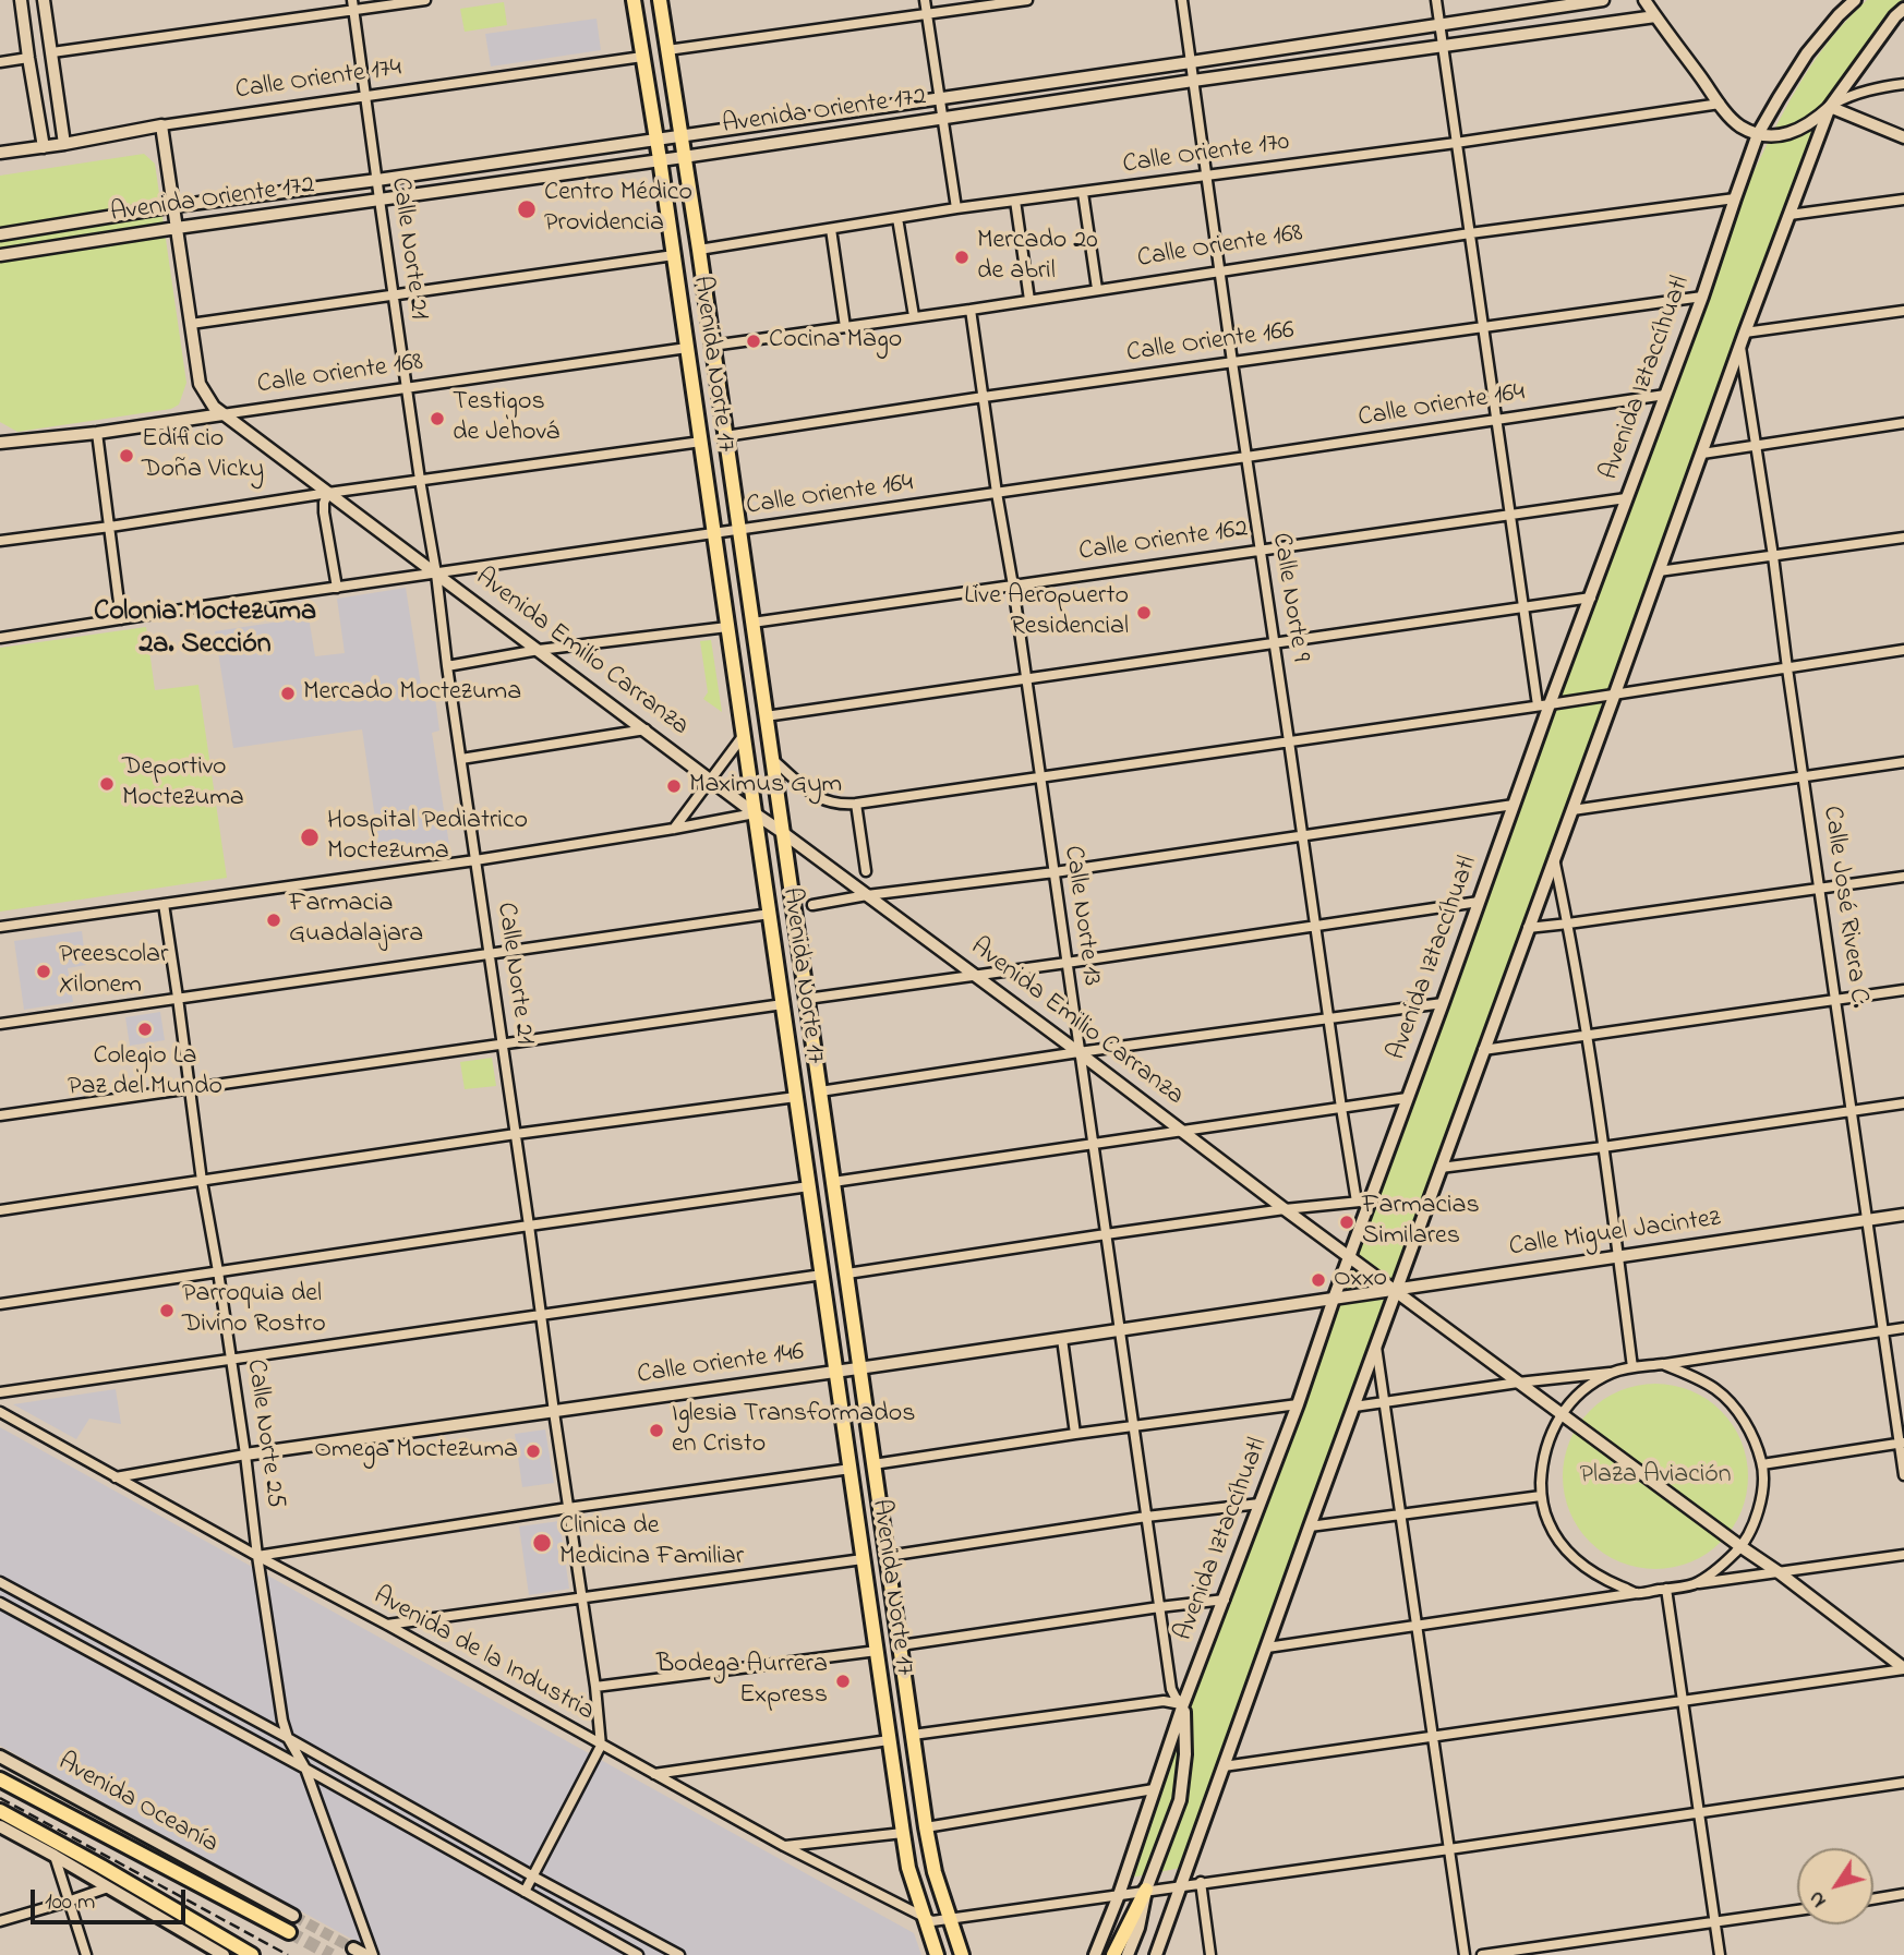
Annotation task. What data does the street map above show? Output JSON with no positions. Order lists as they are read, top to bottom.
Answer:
{
  "streets": {
    "main road": ["Avenida Norte 17", "Avenida Iztaccíhuatl", "Avenida Oceanía"],
    "street": [
      "Calle Oriente 174",
      "Avenida Oriente 172",
      "Calle Oriente 170",
      "Calle Oriente 168",
      "Calle Norte 21",
      "Calle Oriente 166",
      "Calle Oriente 164",
      "Calle Oriente 162",
      "Calle Norte 9",
      "Avenida Emilio Carranza",
      "Calle José Rivera C.",
      "Calle Norte 13",
      "Calle Miguel Jacintez",
      "Calle Oriente 146",
      "Calle Norte 25",
      "Avenida de la Industria"
    ]
  },
  "crossings": [
    ["Calle Oriente 174", "Calle Norte 21"],
    ["Calle Oriente 174", "Avenida Norte 17"],
    ["Avenida Oriente 172", "Calle Norte 21"],
    ["Avenida Oriente 172", "Avenida Norte 17"],
    ["Avenida Oriente 172", "Calle Norte 9"],
    ["Calle Oriente 170", "Avenida Norte 17"],
    ["Calle Oriente 170", "Calle Norte 9"],
    ["Calle Oriente 168", "Calle Norte 21"],
    ["Calle Oriente 168", "Avenida Norte 17"],
    ["Calle Oriente 168", "Avenida Iztaccíhuatl"],
    ["Calle Oriente 168", "Calle Norte 9"],
    ["Calle Oriente 168", "Avenida Emilio Carranza"],
    ["Calle Oriente 168", "Calle Norte 13"],
    ["Calle Norte 21", "Calle Oriente 164"],
    ["Calle Norte 21", "Avenida Emilio Carranza"],
    ["Calle Norte 21", "Calle Oriente 146"],
    ["Calle Norte 21", "Avenida de la Industria"],
    ["Calle Oriente 166", "Avenida Norte 17"],
    ["Calle Oriente 166", "Avenida Iztaccíhuatl"],
    ["Calle Oriente 166", "Calle Norte 9"],
    ["Calle Oriente 166", "Calle Norte 13"],
    ["Avenida Norte 17", "Calle Oriente 164"],
    ["Avenida Norte 17", "Calle Oriente 162"],
    ["Avenida Norte 17", "Avenida Emilio Carranza"],
    ["Avenida Norte 17", "Calle Oriente 146"],
    ["Avenida Norte 17", "Avenida de la Industria"],
    ["Avenida Iztaccíhuatl", "Calle Oriente 164"],
    ["Avenida Iztaccíhuatl", "Calle Oriente 162"],
    ["Avenida Iztaccíhuatl", "Avenida Emilio Carranza"],
    ["Avenida Iztaccíhuatl", "Calle Norte 13"],
    ["Avenida Iztaccíhuatl", "Calle Miguel Jacintez"],
    ["Avenida Iztaccíhuatl", "Calle Oriente 146"],
    ["Avenida Iztaccíhuatl", "Avenida de la Industria"],
    ["Calle Oriente 164", "Calle Norte 9"],
    ["Calle Oriente 164", "Avenida Emilio Carranza"],
    ["Calle Oriente 164", "Calle Norte 13"],
    ["Calle Oriente 162", "Calle Norte 9"],
    ["Calle Oriente 162", "Calle Norte 13"],
    ["Avenida Emilio Carranza", "Calle Norte 13"],
    ["Avenida Emilio Carranza", "Calle Miguel Jacintez"],
    ["Calle José Rivera C.", "Calle Miguel Jacintez"],
    ["Calle Norte 13", "Calle Oriente 146"],
    ["Calle Miguel Jacintez", "Calle Oriente 146"],
    ["Calle Oriente 146", "Calle Norte 25"],
    ["Calle Oriente 146", "Avenida de la Industria"],
    ["Calle Norte 25", "Avenida de la Industria"]
  ],
  "districts": ["Colonia Moctezuma 2a. Sección"],
  "parks": ["Plaza Aviación"],
  "places": [
    "Centro Médico Providencia",
    "Mercado 20 de abril",
    "Cocina Mago",
    "Testigos de Jehová",
    "Edificio Doña Vicky",
    "Live Aeropuerto Residencial",
    "Mercado Moctezuma",
    "Deportivo Moctezuma",
    "Maximus Gym",
    "Hospital Pediatrico Moctezuma",
    "Farmacia Guadalajara",
    "Preescolar Xilonem",
    "Colegio La Paz del Mundo",
    "Farmacias Similares",
    "Oxxo",
    "Parroquia del Divino Rostro",
    "Iglesia Transformados en Cristo",
    "Omega Moctezuma",
    "Clinica de Medicina Familiar",
    "Bodega Aurrera Express"
  ],
  "scale_bar": "100 m",
  "north": "bottom left"
}
